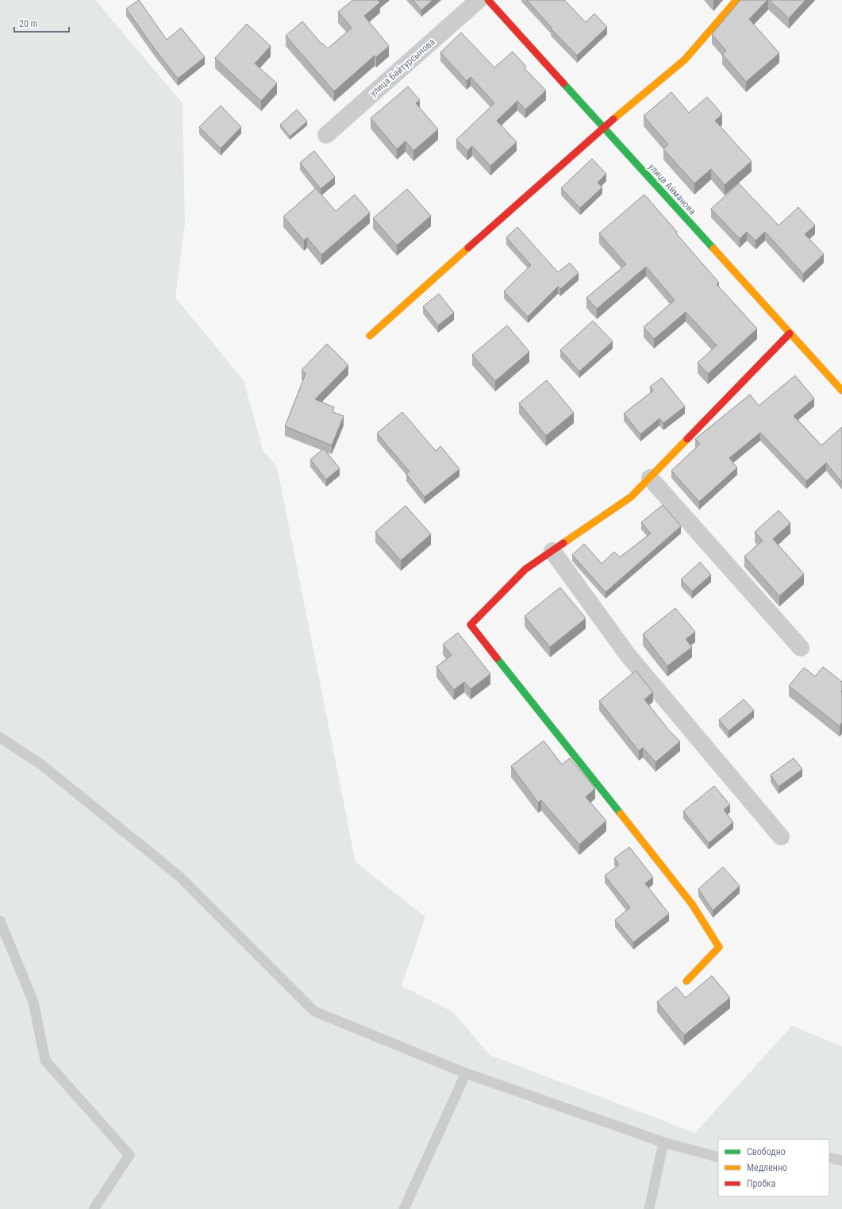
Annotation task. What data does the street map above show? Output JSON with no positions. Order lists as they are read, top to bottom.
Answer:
{
  "streets": {
    "street": ["улица Байтурсынова", "улица Айманова"]
  },
  "legend": ["Свободно", "Медленно", "Пробка"],
  "scale_bar": "20 m"
}
